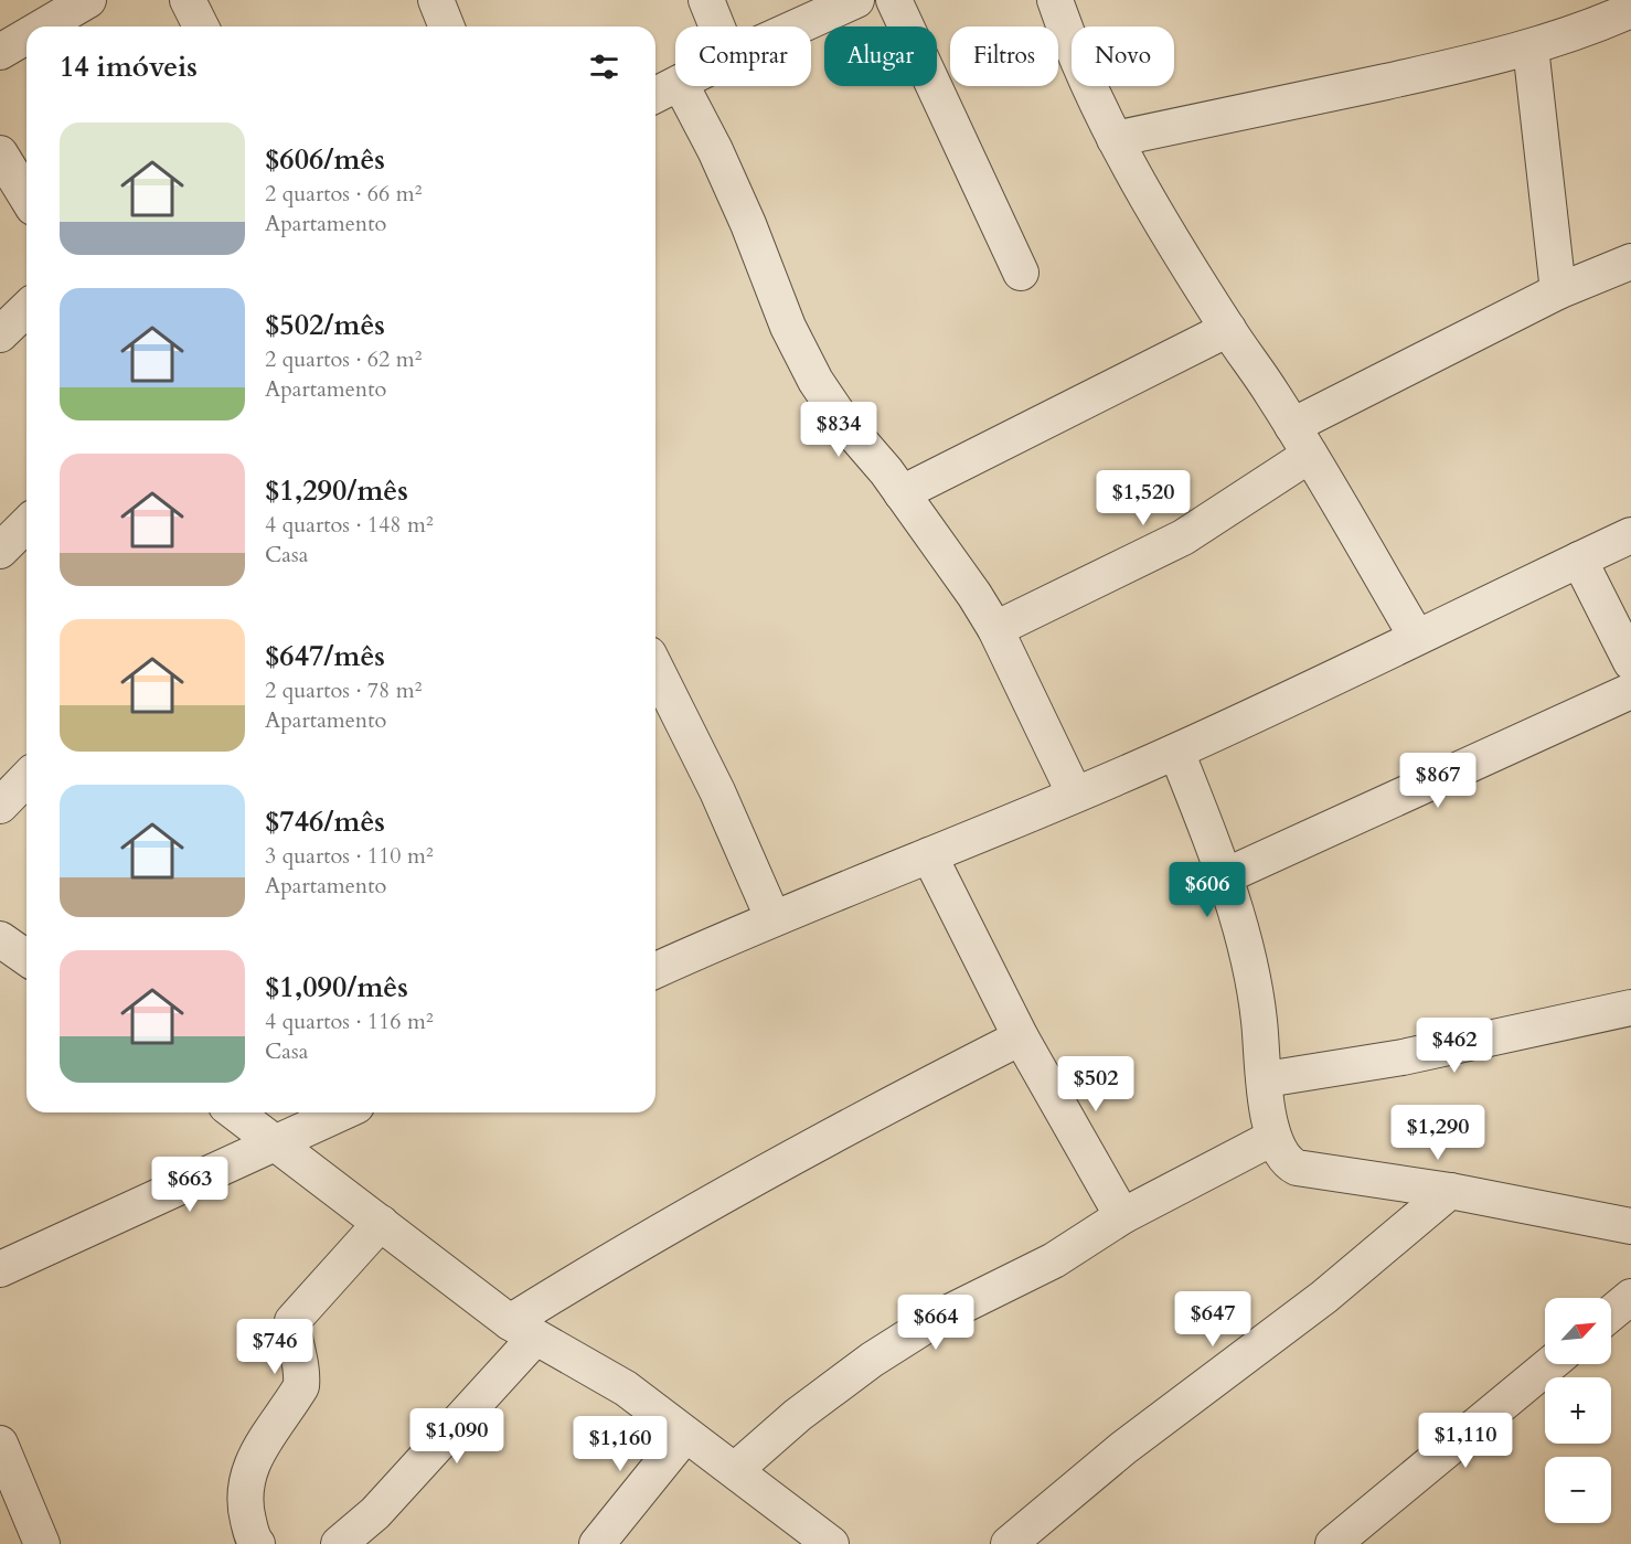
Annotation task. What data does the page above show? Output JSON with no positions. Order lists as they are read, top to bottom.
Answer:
{
  "north": "top right",
  "page": {
    "chip": [
      "Comprar",
      "Alugar",
      "Filtros",
      "Novo"
    ],
    "heading": "14 imóveis",
    "list": [
      {
        "name": "$606/mês",
        "note": "2 quartos · 66 m² · Apartamento"
      },
      {
        "name": "$502/mês",
        "note": "2 quartos · 62 m² · Apartamento"
      },
      {
        "name": "$1,290/mês",
        "note": "4 quartos · 148 m² · Casa"
      },
      {
        "name": "$647/mês",
        "note": "2 quartos · 78 m² · Apartamento"
      },
      {
        "name": "$746/mês",
        "note": "3 quartos · 110 m² · Apartamento"
      },
      {
        "name": "$1,090/mês",
        "note": "4 quartos · 116 m² · Casa"
      }
    ],
    "price": [
      "$834",
      "$1,520",
      "$867",
      "$606",
      "$462",
      "$502",
      "$1,290",
      "$663",
      "$647",
      "$664",
      "$746",
      "$1,090",
      "$1,110",
      "$1,160"
    ],
    "map_buttons": ["+", "−"]
  }
}
